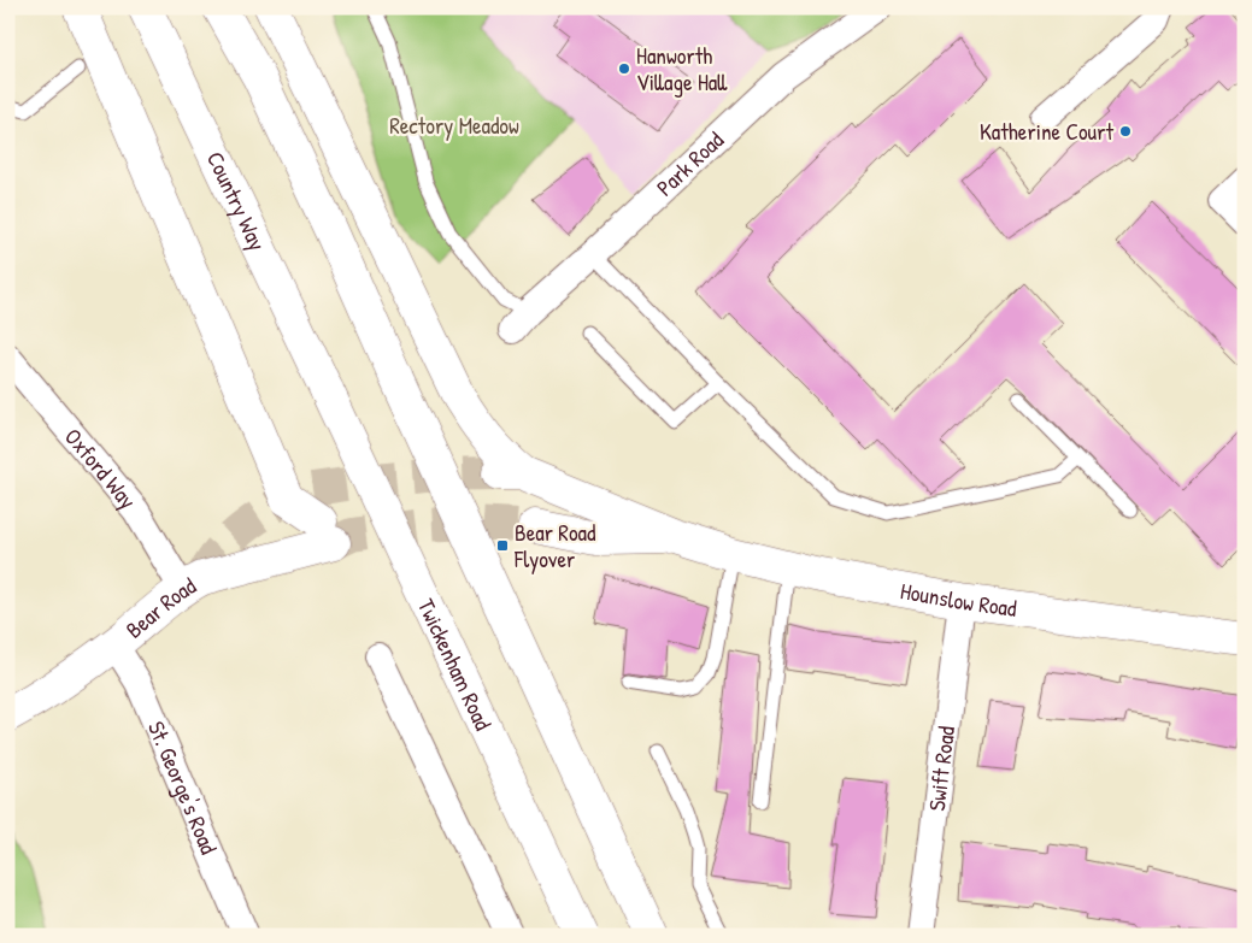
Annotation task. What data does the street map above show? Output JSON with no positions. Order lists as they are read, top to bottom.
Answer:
{
  "streets": {
    "main road": [
      "Country Way",
      "Hounslow Road",
      "Bear Road",
      "Twickenham Road"
    ],
    "street": [
      "Park Road",
      "Oxford Way",
      "Swift Road",
      "St. George's Road"
    ]
  },
  "crossings": [
    ["Country Way", "Twickenham Road"],
    ["Oxford Way", "Bear Road"],
    ["Hounslow Road", "Swift Road"],
    ["Bear Road", "St. George's Road"]
  ],
  "parks": ["Rectory Meadow"],
  "places": {
    "other": ["Hanworth Village Hall", "Katherine Court"],
    "transit": ["Bear Road Flyover"]
  }
}
